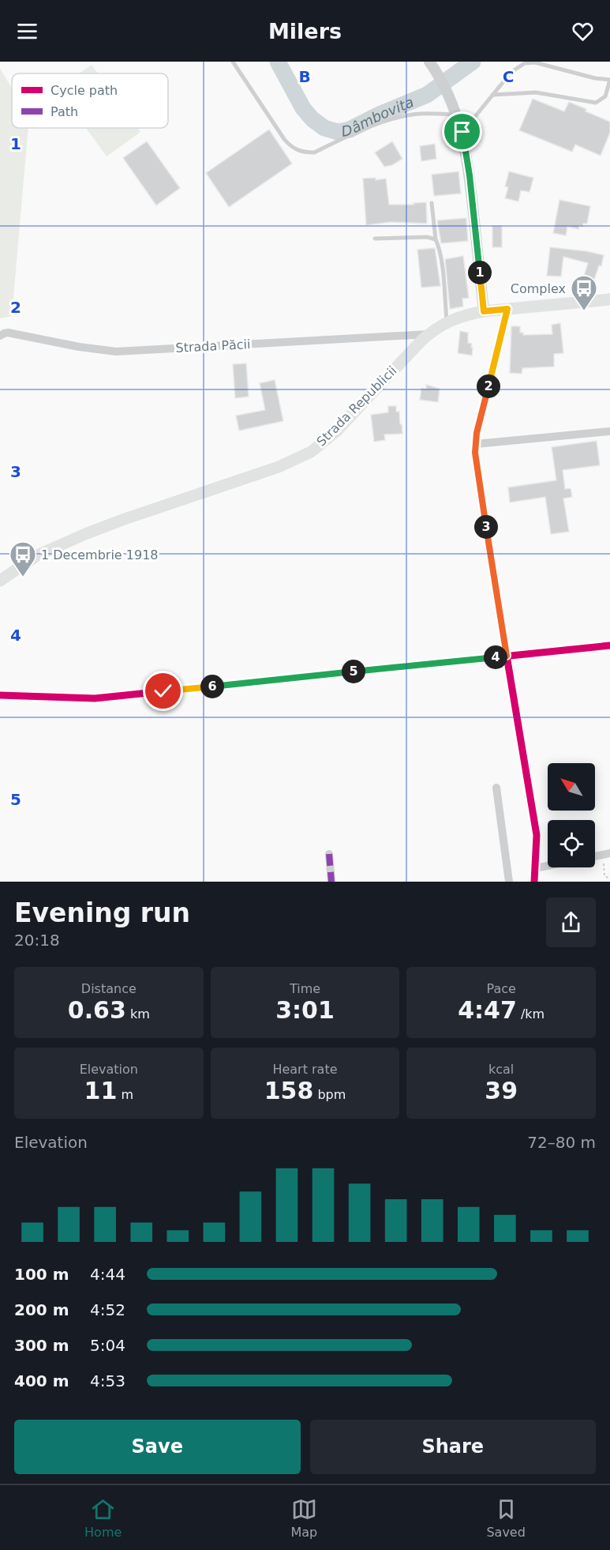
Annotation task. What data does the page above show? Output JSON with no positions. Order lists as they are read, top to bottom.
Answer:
{
  "streets": {
    "main road": ["Strada Republicii"],
    "street": ["Strada Păcii"]
  },
  "crossings": [
    ["Strada Păcii", "Strada Republicii"]
  ],
  "water": ["Dâmbovița"],
  "places": {
    "bus stop": ["Complex", "1 Decembrie 1918"]
  },
  "legend": ["Cycle path", "Path"],
  "north": "top left",
  "page": {
    "header": "Milers",
    "pins": [
      "1",
      "2",
      "3",
      "4",
      "5",
      "6"
    ],
    "heading": ["Evening run", "20:18"],
    "stats": [
      ["Distance", "0.63 km"],
      ["Time", "3:01"],
      ["Pace", "4:47 /km"],
      ["Elevation", "11 m"],
      ["Heart rate", "158 bpm"],
      ["kcal", "39"]
    ],
    "chart": ["Elevation", "72–80 m"],
    "list": [
      {
        "name": "100 m",
        "note": "4:44"
      },
      {
        "name": "200 m",
        "note": "4:52"
      },
      {
        "name": "300 m",
        "note": "5:04"
      },
      {
        "name": "400 m",
        "note": "4:53"
      }
    ],
    "buttons": ["Save", "Share"],
    "tabs": ["Home", "Map", "Saved"]
  },
  "grid": {
    "columns": ["B", "C"],
    "rows": [
      "1",
      "2",
      "3",
      "4",
      "5"
    ]
  }
}
